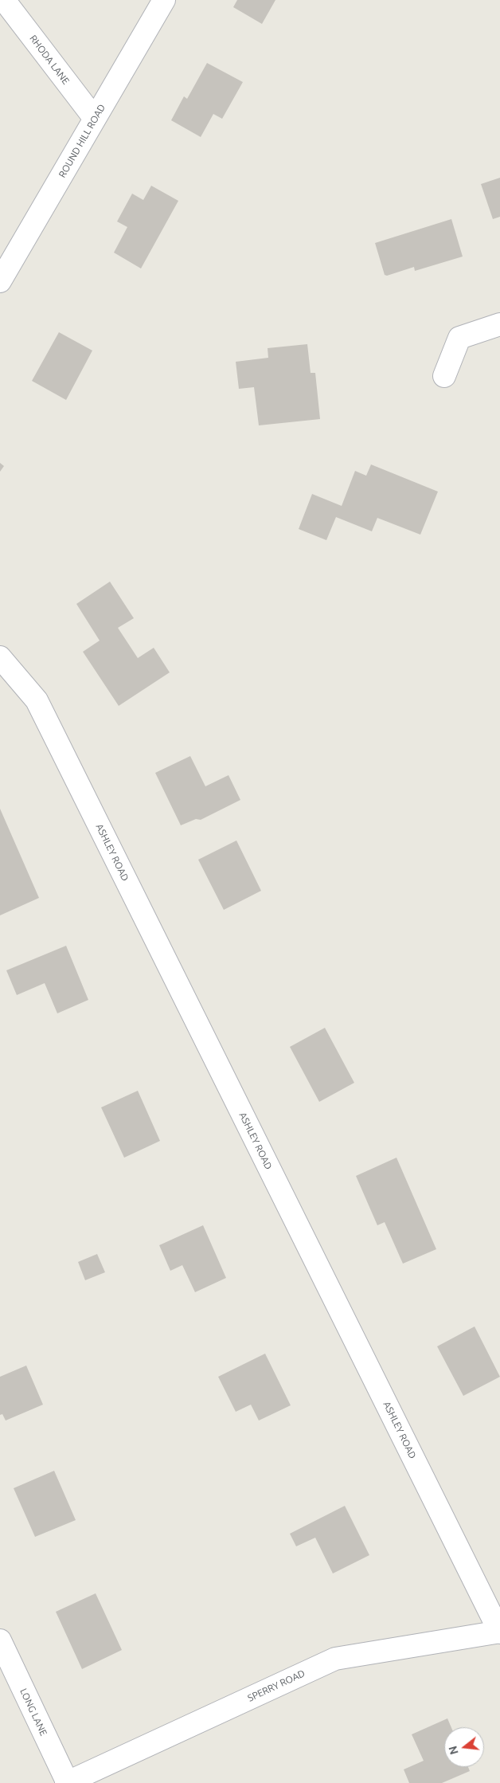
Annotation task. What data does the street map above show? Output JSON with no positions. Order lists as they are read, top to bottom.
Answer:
{
  "streets": {
    "street": [
      "RHODA LANE",
      "ROUND HILL ROAD",
      "ASHLEY ROAD",
      "SPERRY ROAD",
      "LONG LANE"
    ]
  },
  "crossings": [
    ["RHODA LANE", "ROUND HILL ROAD"],
    ["ASHLEY ROAD", "SPERRY ROAD"],
    ["SPERRY ROAD", "LONG LANE"]
  ],
  "north": "left"
}
